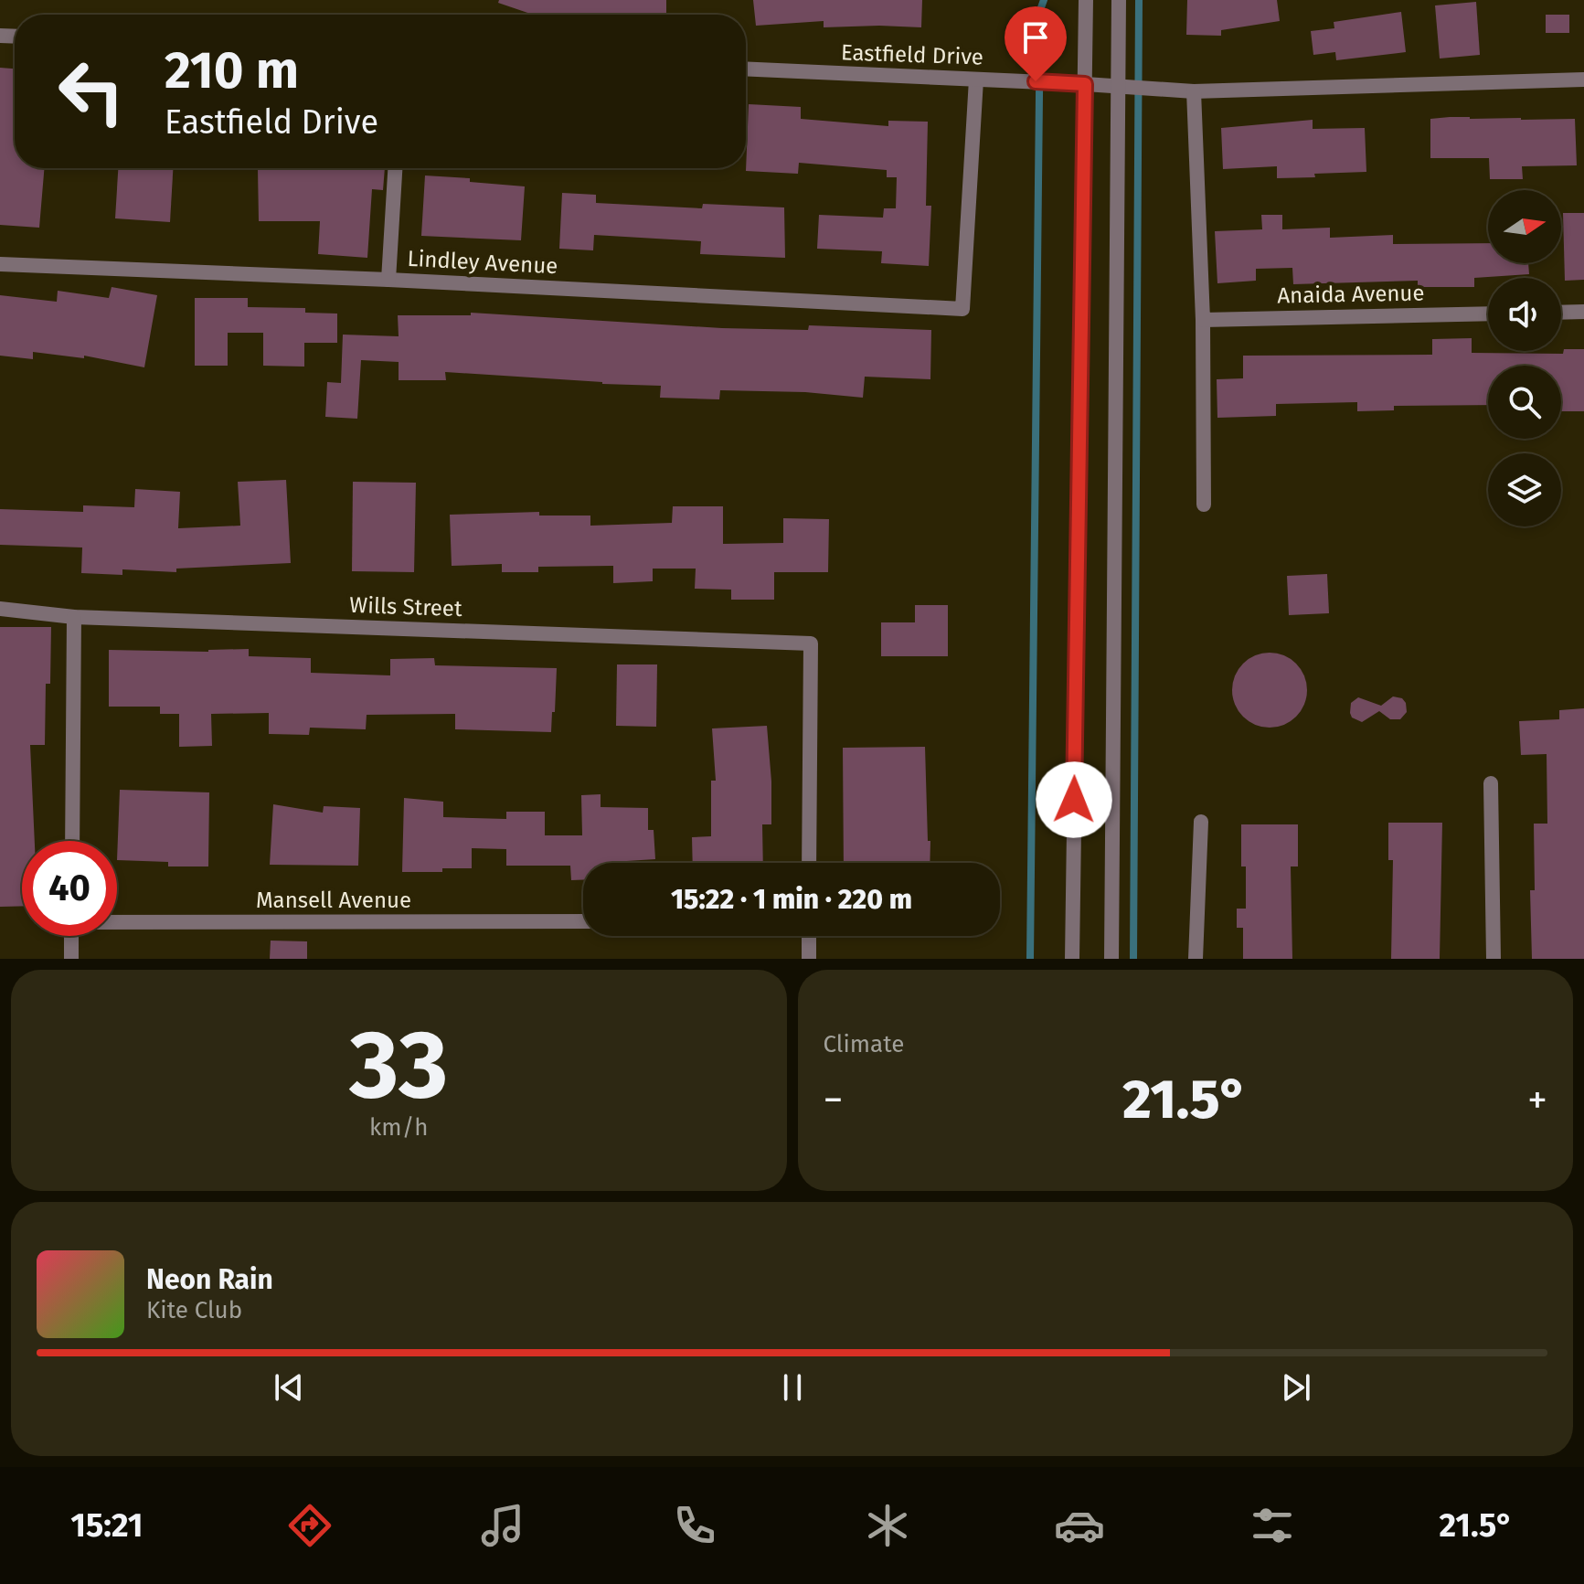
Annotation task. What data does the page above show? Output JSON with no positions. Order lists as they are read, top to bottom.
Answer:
{
  "streets": {
    "street": [
      "Eastfield Drive",
      "Lindley Avenue",
      "Anaida Avenue",
      "Wills Street",
      "Mansell Avenue"
    ]
  },
  "crossings": [
    ["Eastfield Drive", "Lindley Avenue"]
  ],
  "north": "right",
  "page": {
    "turn": ["210 m", "Eastfield Drive"],
    "limit": "40",
    "trip": "15:22 · 1 min · 220 m",
    "tile": [
      ["33", "km/h"],
      "Climate"
    ],
    "heat": ["−", "21.5°", "+"],
    "song": ["Neon Rain", "Kite Club"],
    "tabs": ["15:21", "21.5°"]
  }
}
